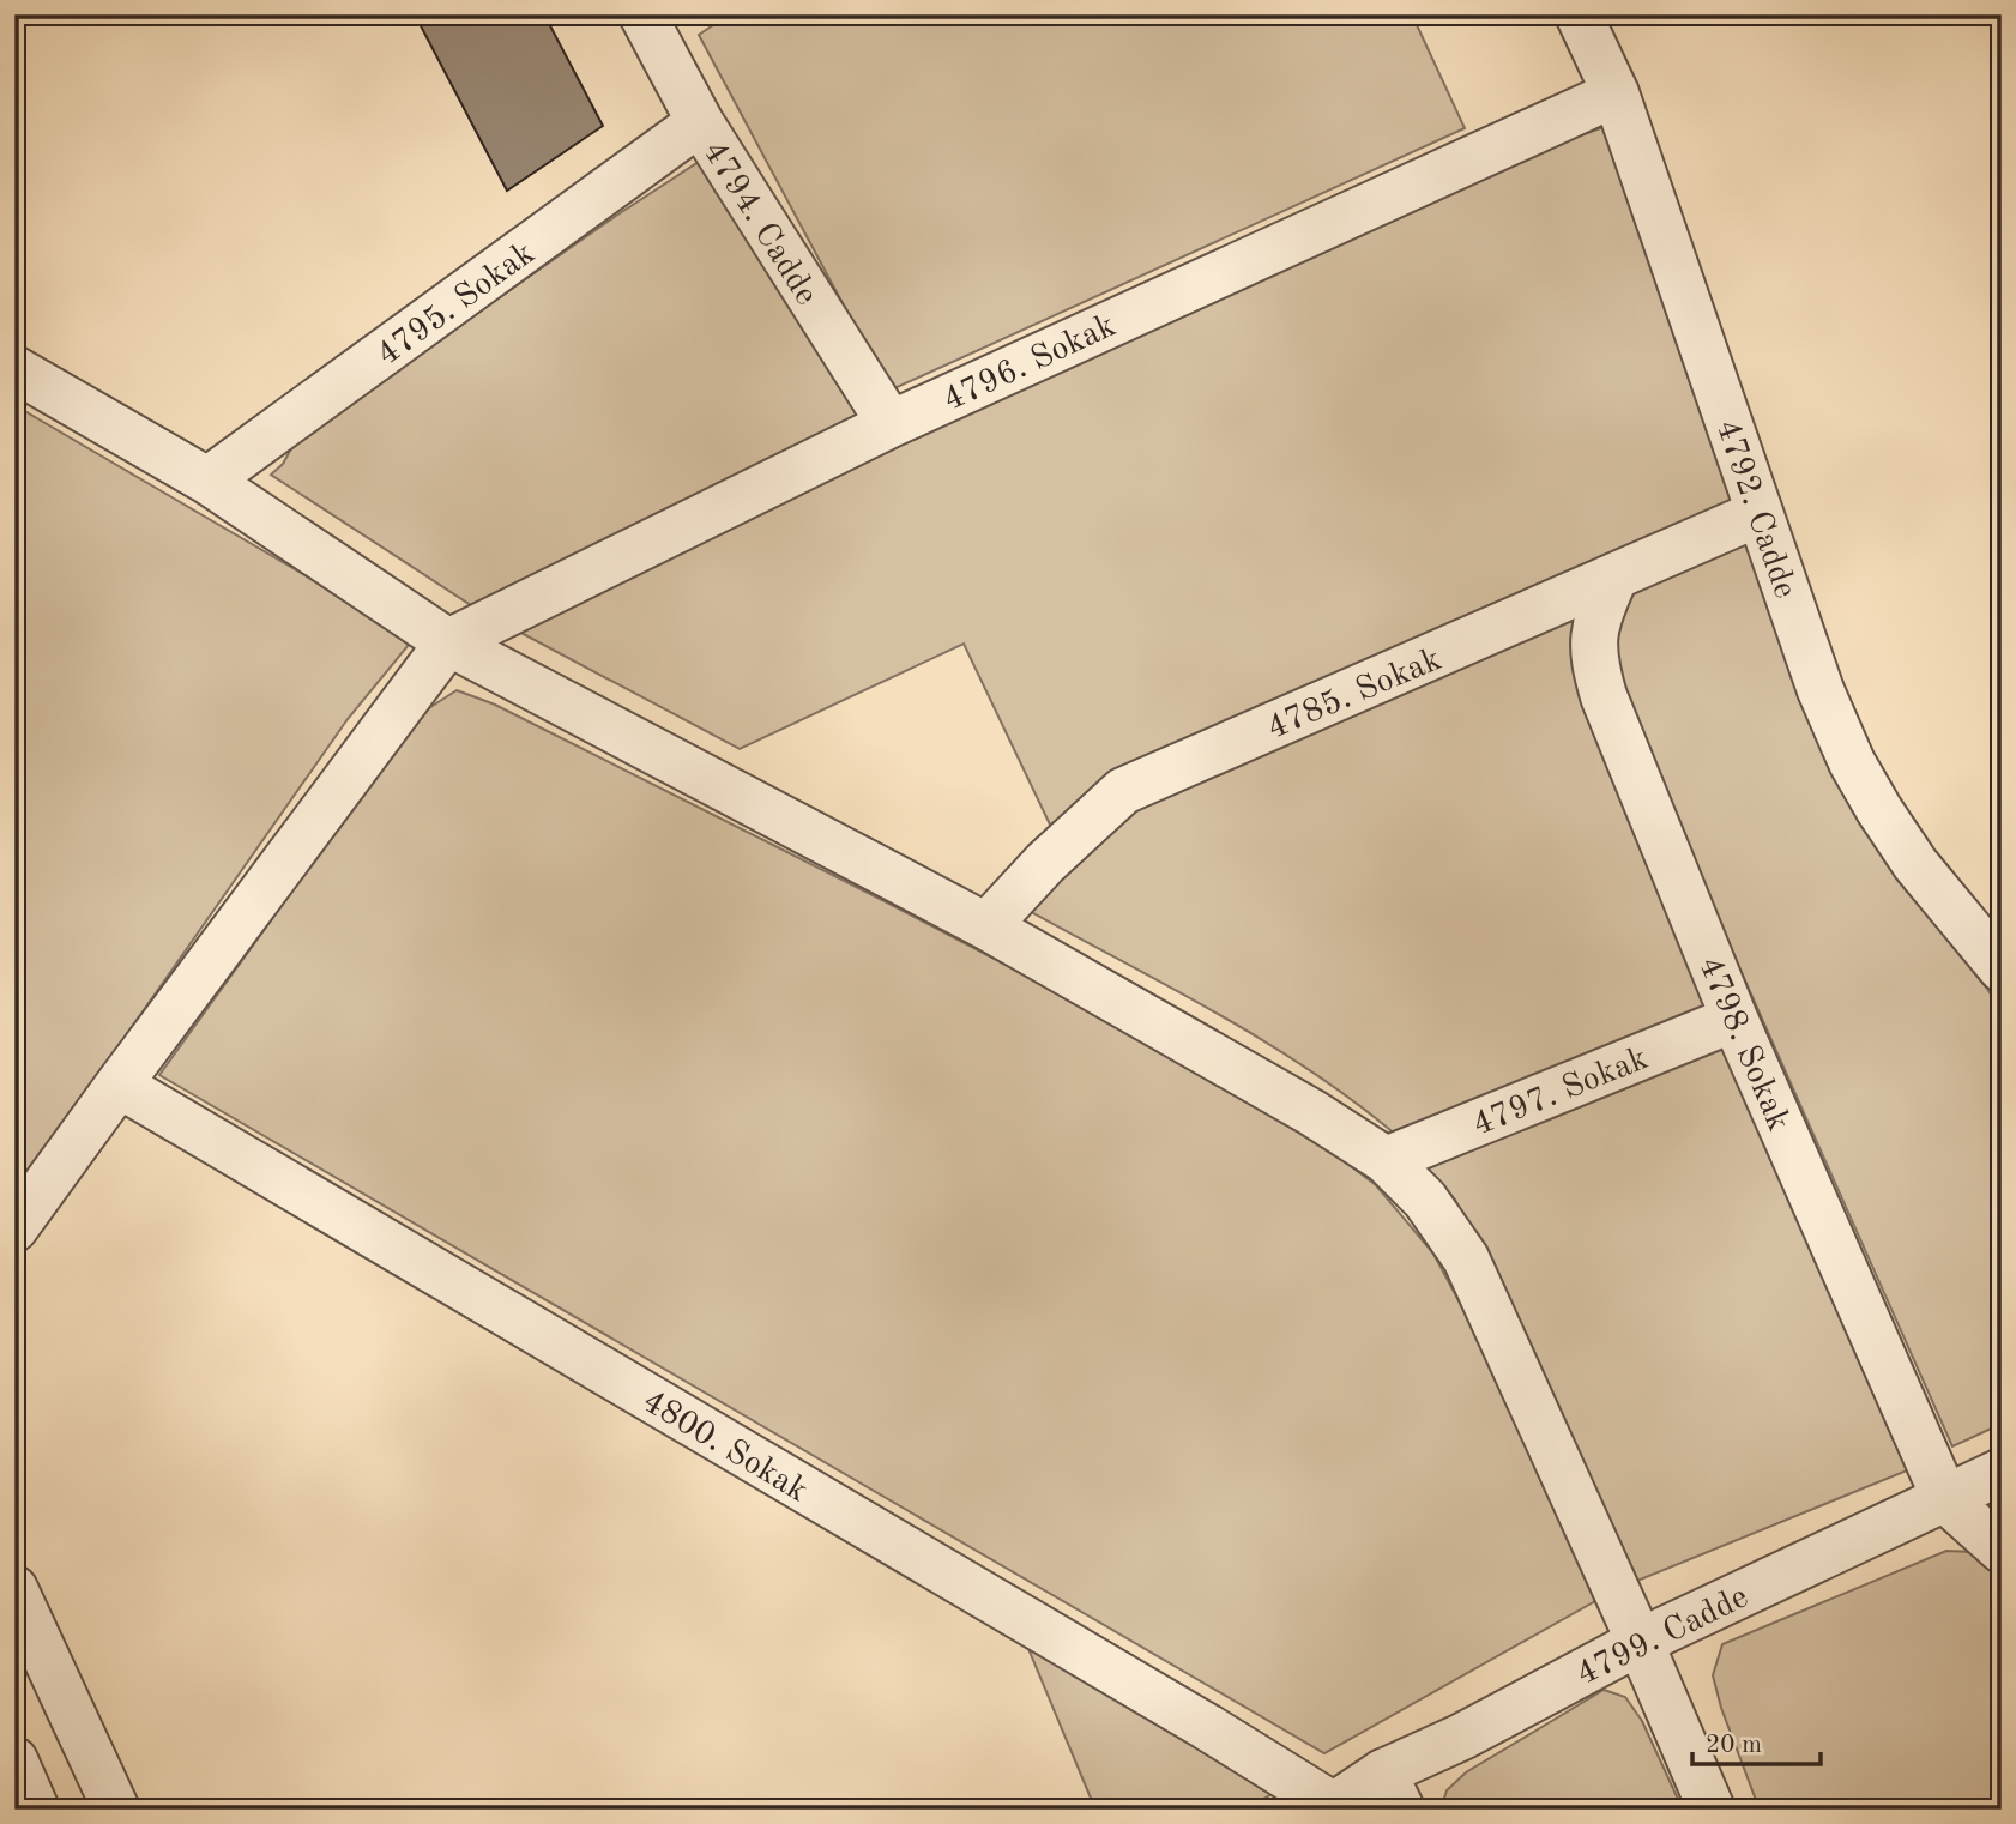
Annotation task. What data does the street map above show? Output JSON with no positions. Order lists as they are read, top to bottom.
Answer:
{
  "streets": {
    "street": [
      "4794. Cadde",
      "4795. Sokak",
      "4796. Sokak",
      "4792. Cadde",
      "4785. Sokak",
      "4798. Sokak",
      "4797. Sokak",
      "4800. Sokak",
      "4799. Cadde"
    ]
  },
  "crossings": [
    ["4794. Cadde", "4795. Sokak"],
    ["4794. Cadde", "4796. Sokak"],
    ["4796. Sokak", "4792. Cadde"],
    ["4792. Cadde", "4785. Sokak"],
    ["4785. Sokak", "4798. Sokak"],
    ["4798. Sokak", "4797. Sokak"],
    ["4798. Sokak", "4799. Cadde"],
    ["4800. Sokak", "4799. Cadde"]
  ],
  "scale_bar": "20 m"
}
